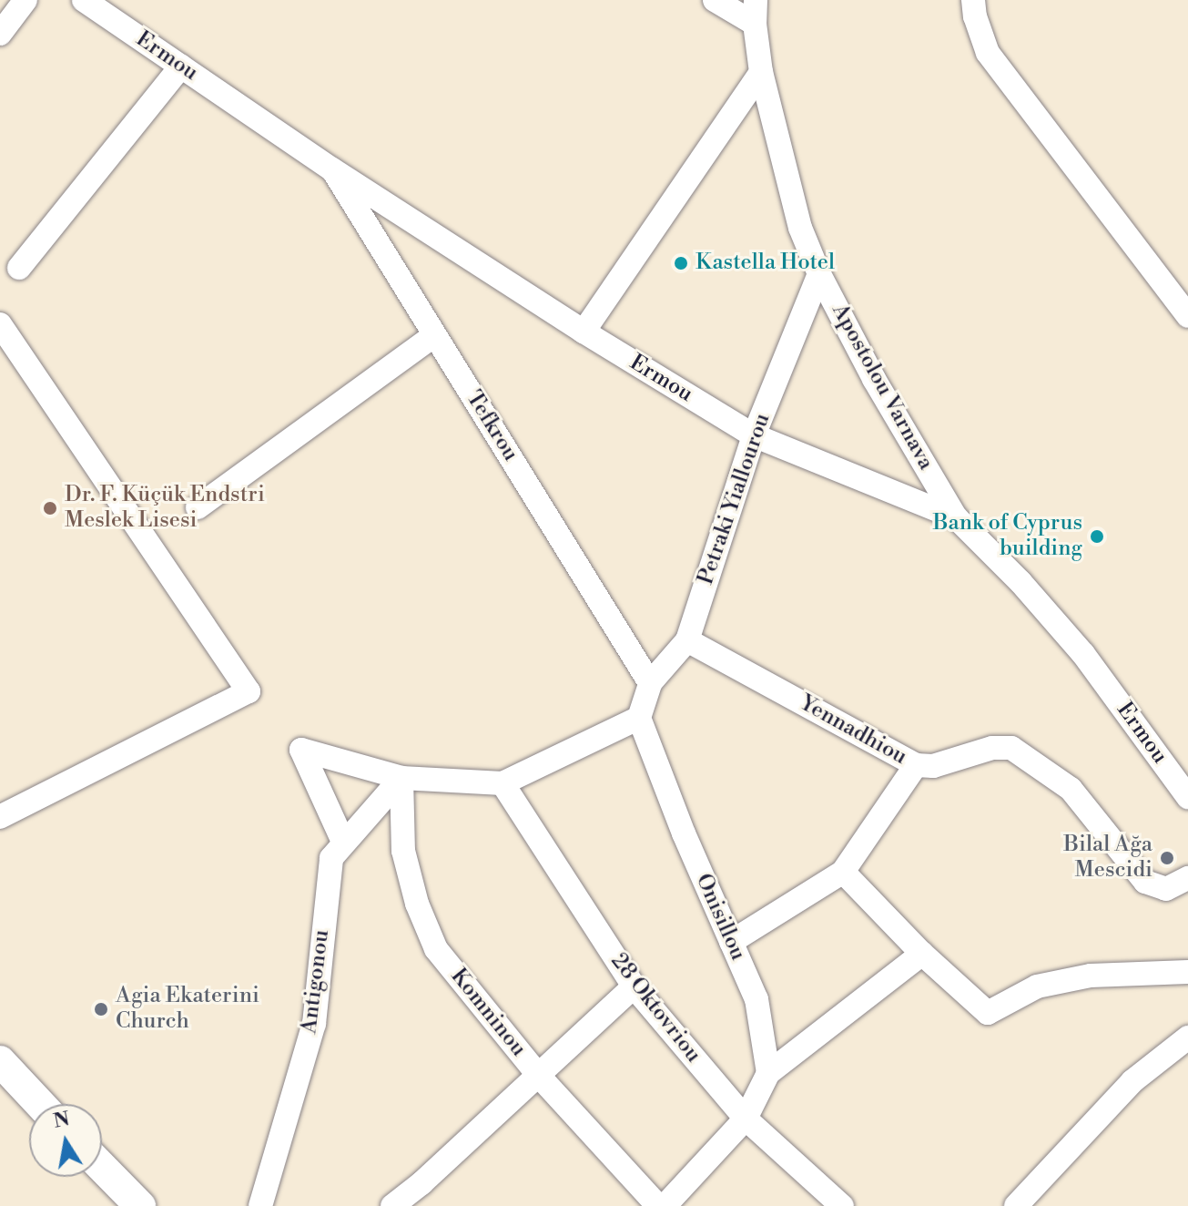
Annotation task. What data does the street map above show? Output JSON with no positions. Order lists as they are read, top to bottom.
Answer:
{
  "streets": {
    "street": [
      "Ermou",
      "Apostolou Varnava",
      "Tefkrou",
      "Petraki Yiallourou",
      "Yennadhiou",
      "Onisillou",
      "Antigonou",
      "28 Oktovriou",
      "Komninou"
    ]
  },
  "crossings": [
    ["Ermou", "Apostolou Varnava"],
    ["Ermou", "Tefkrou"],
    ["Ermou", "Petraki Yiallourou"],
    ["Apostolou Varnava", "Petraki Yiallourou"],
    ["Tefkrou", "Petraki Yiallourou"],
    ["Petraki Yiallourou", "Yennadhiou"],
    ["Petraki Yiallourou", "Onisillou"],
    ["Antigonou", "Komninou"]
  ],
  "places": [
    "Kastella Hotel",
    "Dr. F. Küçük Endstri Meslek Lisesi",
    "Bank of Cyprus building",
    "Bilal Ağa Mescidi",
    "Agia Ekaterini Church"
  ],
  "north": "top"
}
